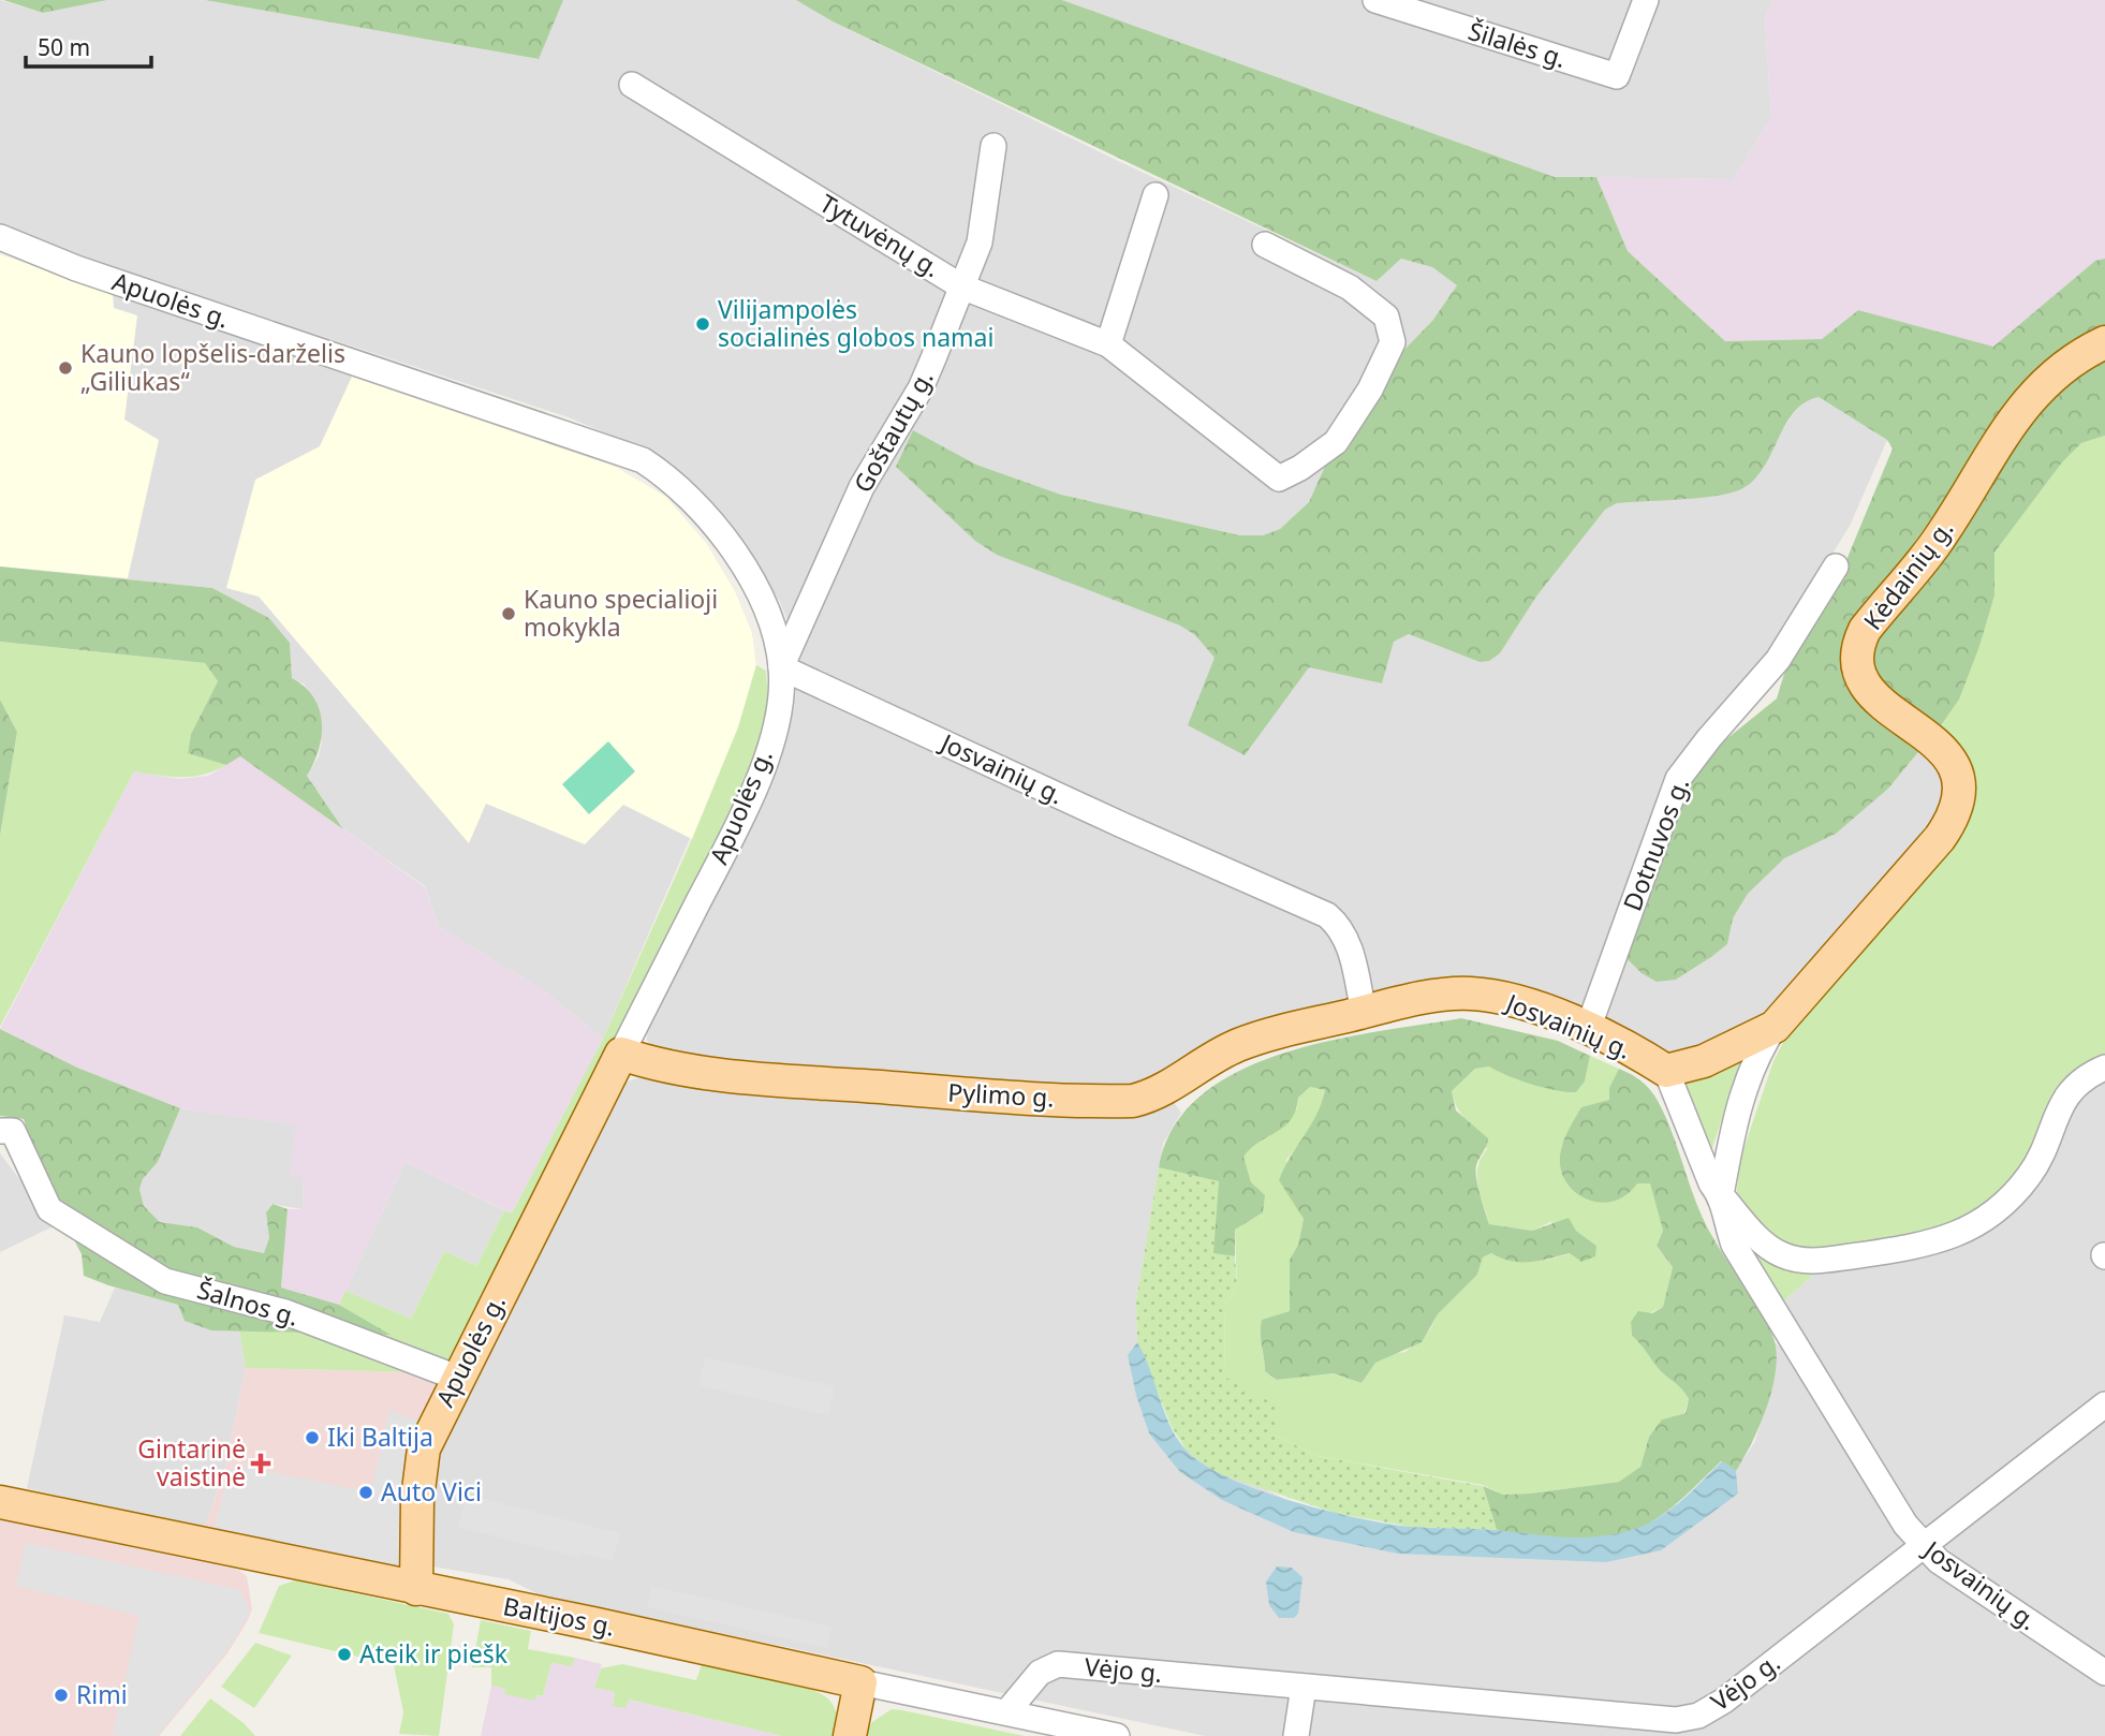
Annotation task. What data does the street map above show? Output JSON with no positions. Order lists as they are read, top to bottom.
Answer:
{
  "streets": {
    "main road": [
      "Apuolės g.",
      "Kėdainių g.",
      "Josvainių g.",
      "Pylimo g.",
      "Baltijos g."
    ],
    "street": [
      "Šilalės g.",
      "Tytuvėnų g.",
      "Goštautų g.",
      "Dotnuvos g.",
      "Šalnos g.",
      "Vėjo g."
    ]
  },
  "crossings": [
    ["Tytuvėnų g.", "Goštautų g."],
    ["Apuolės g.", "Goštautų g."],
    ["Apuolės g.", "Josvainių g."],
    ["Apuolės g.", "Pylimo g."],
    ["Apuolės g.", "Šalnos g."],
    ["Apuolės g.", "Baltijos g."],
    ["Goštautų g.", "Josvainių g."],
    ["Josvainių g.", "Dotnuvos g."],
    ["Josvainių g.", "Pylimo g."],
    ["Josvainių g.", "Vėjo g."],
    ["Baltijos g.", "Vėjo g."]
  ],
  "places": {
    "other": [
      "Vilijampolės socialinės globos namai",
      "Kauno lopšelis-darželis „Giliukas“",
      "Kauno specialioji mokykla",
      "Iki Baltija",
      "Auto Vici",
      "Ateik ir piešk",
      "Rimi"
    ],
    "health": ["Gintarinė vaistinė"]
  },
  "scale_bar": "50 m"
}
